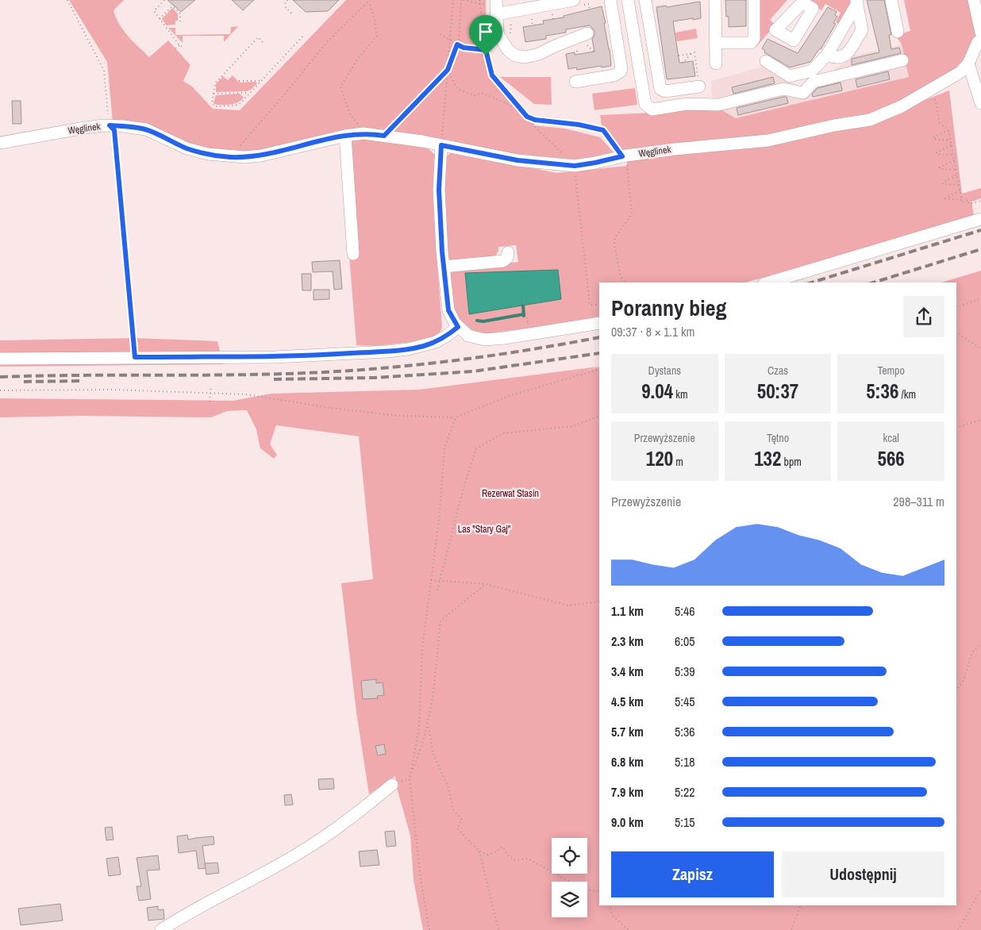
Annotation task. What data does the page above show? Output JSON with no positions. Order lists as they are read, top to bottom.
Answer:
{
  "streets": {
    "street": ["Węglinek"]
  },
  "parks": ["Rezerwat Stasin", "Las \"Stary Gaj\""],
  "page": {
    "heading": ["Poranny bieg", "09:37 · 8 × 1.1 km"],
    "stats": [
      ["Dystans", "9.04 km"],
      ["Czas", "50:37"],
      ["Tempo", "5:36 /km"],
      ["Przewyższenie", "120 m"],
      ["Tętno", "132 bpm"],
      ["kcal", "566"]
    ],
    "chart": ["Przewyższenie", "298–311 m"],
    "list": [
      {
        "name": "1.1 km",
        "note": "5:46"
      },
      {
        "name": "2.3 km",
        "note": "6:05"
      },
      {
        "name": "3.4 km",
        "note": "5:39"
      },
      {
        "name": "4.5 km",
        "note": "5:45"
      },
      {
        "name": "5.7 km",
        "note": "5:36"
      },
      {
        "name": "6.8 km",
        "note": "5:18"
      },
      {
        "name": "7.9 km",
        "note": "5:22"
      },
      {
        "name": "9.0 km",
        "note": "5:15"
      }
    ],
    "buttons": ["Zapisz", "Udostępnij"]
  }
}
